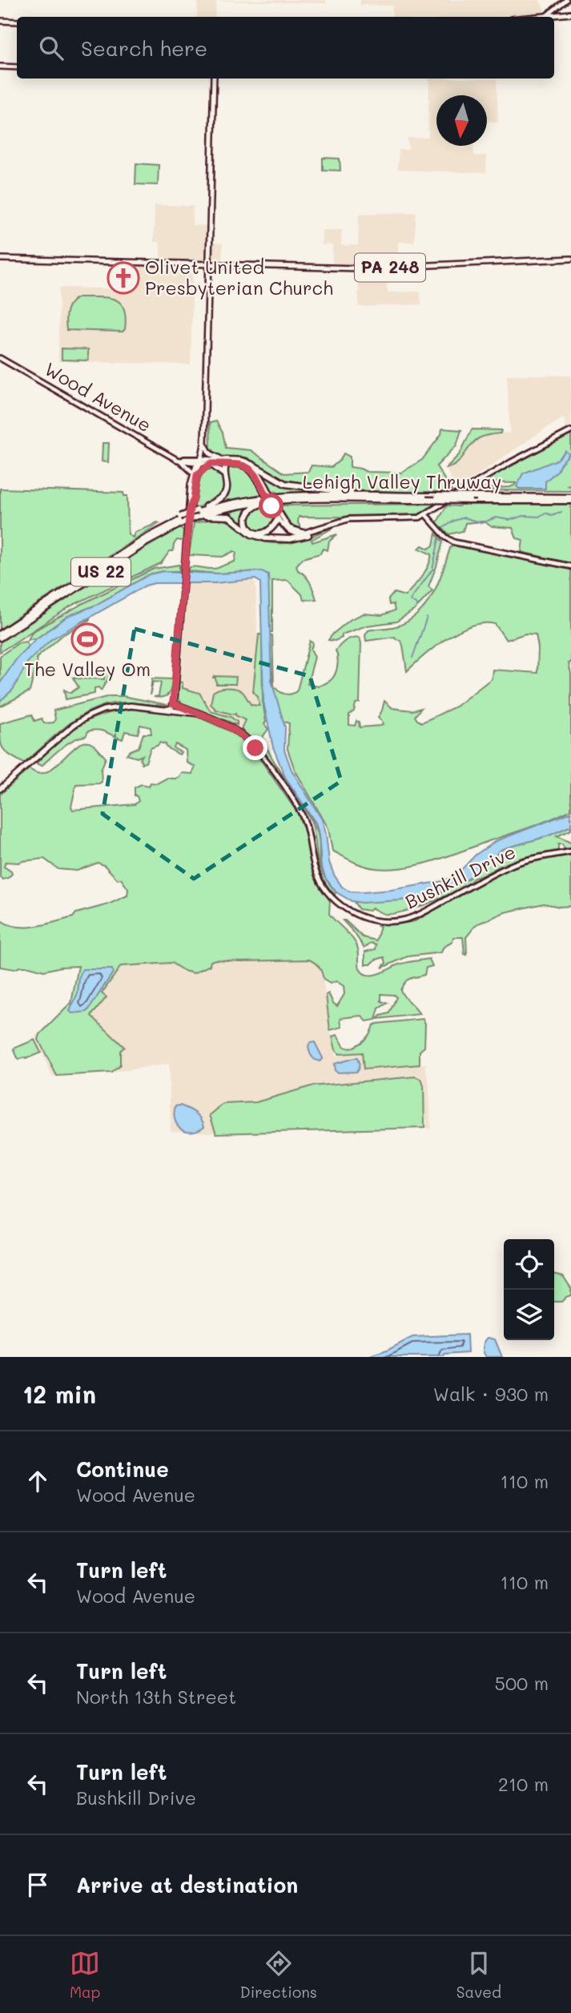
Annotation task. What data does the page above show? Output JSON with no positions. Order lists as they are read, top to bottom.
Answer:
{
  "streets": {
    "highway": ["Lehigh Valley Thruway", "US 22"],
    "main road": ["PA 248", "Wood Avenue", "Bushkill Drive"]
  },
  "places": {
    "church": ["Olivet United Presbyterian Church"],
    "sports": ["The Valley Om"]
  },
  "north": "bottom",
  "page": {
    "search": "Search here",
    "heading": ["12 min", "Walk · 930 m"],
    "list": [
      ["Continue", "Wood Avenue", "110 m"],
      ["Turn left", "Wood Avenue", "110 m"],
      ["Turn left", "North 13th Street", "500 m"],
      ["Turn left", "Bushkill Drive", "210 m"],
      "Arrive at destination"
    ],
    "nav": ["Map", "Directions", "Saved"]
  }
}
